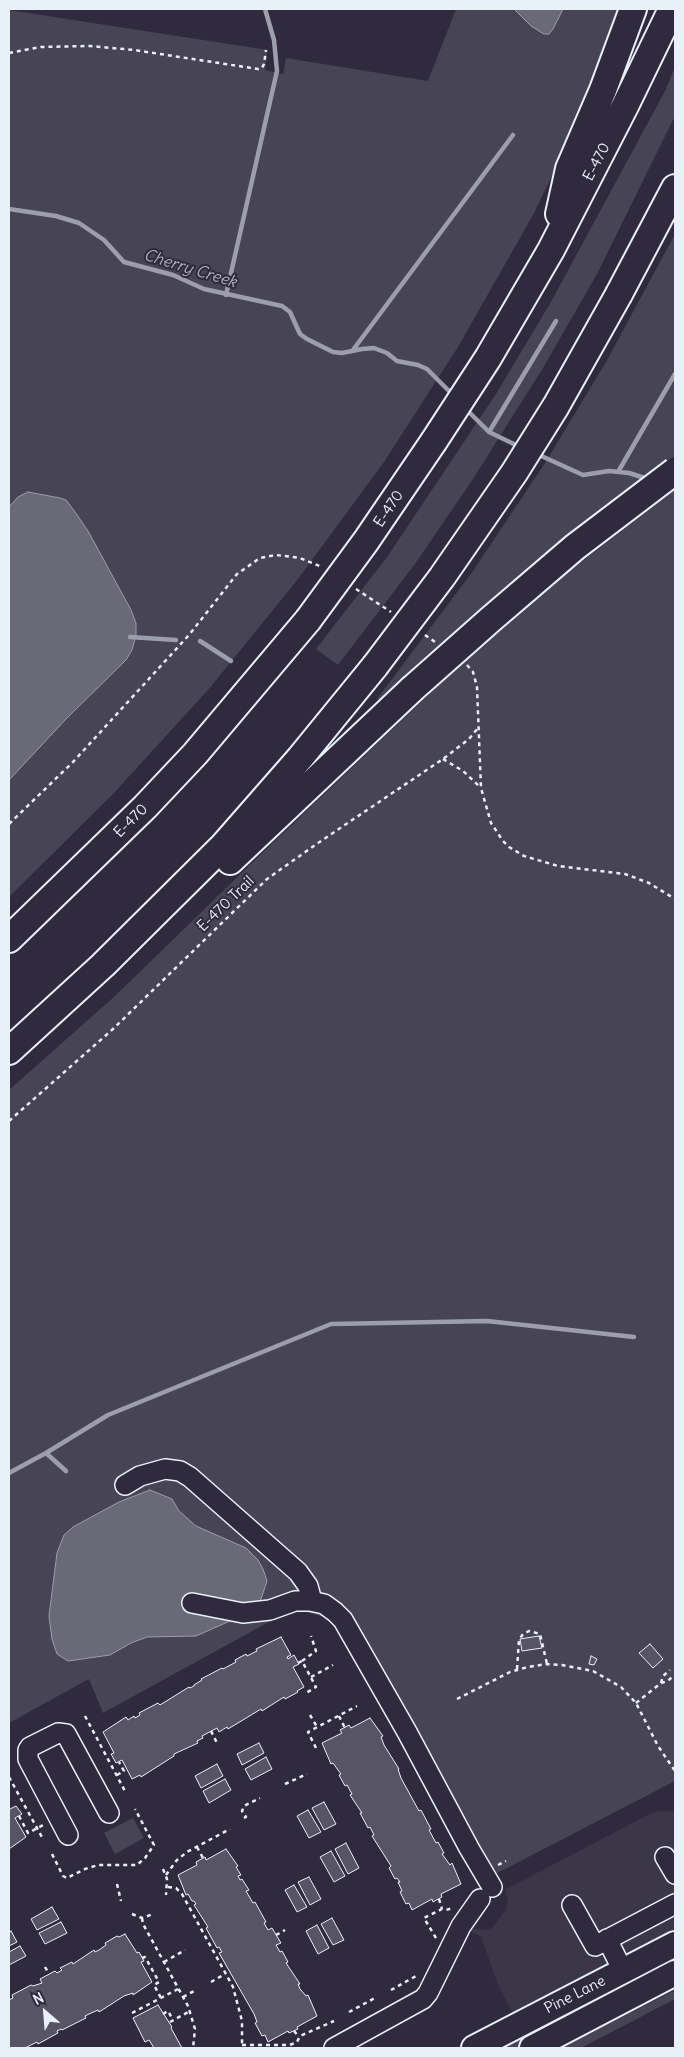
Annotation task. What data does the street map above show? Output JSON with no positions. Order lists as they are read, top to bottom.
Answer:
{
  "streets": {
    "highway": ["E-470"],
    "main road": ["Pine Lane"],
    "path": ["E-470 Trail"]
  },
  "water": ["Cherry Creek"],
  "north": "top left"
}
